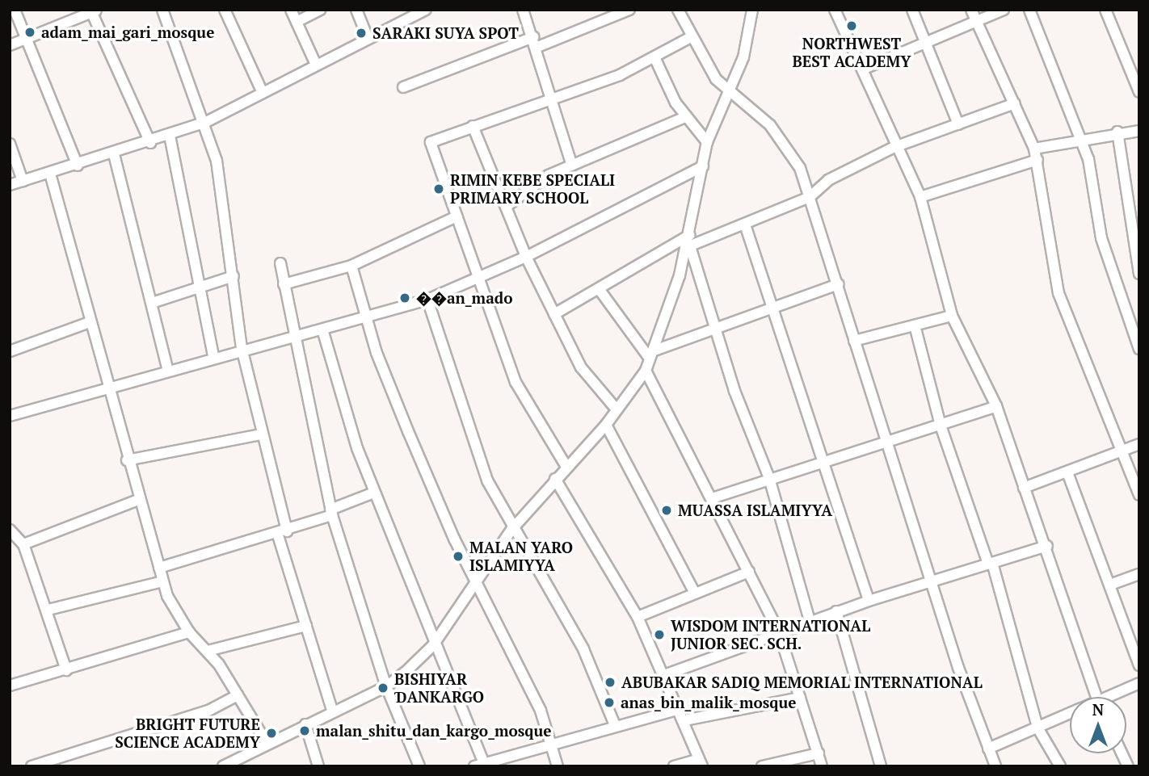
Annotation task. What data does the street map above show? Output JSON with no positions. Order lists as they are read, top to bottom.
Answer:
{
  "places": [
    "NORTHWEST BEST ACADEMY",
    "adam_mai_gari_mosque",
    "SARAKI SUYA SPOT",
    "RIMIN KEBE SPECIALI PRIMARY SCHOOL",
    "��an_mado",
    "MUASSA ISLAMIYYA",
    "MALAN YARO ISLAMIYYA",
    "WISDOM INTERNATIONAL JUNIOR SEC. SCH.",
    "ABUBAKAR SADIQ MEMORIAL INTERNATIONAL",
    "BISHIYAR ƊANKARGO",
    "anas_bin_malik_mosque",
    "malan_shitu_dan_kargo_mosque",
    "BRIGHT FUTURE SCIENCE ACADEMY"
  ],
  "north": "top"
}
